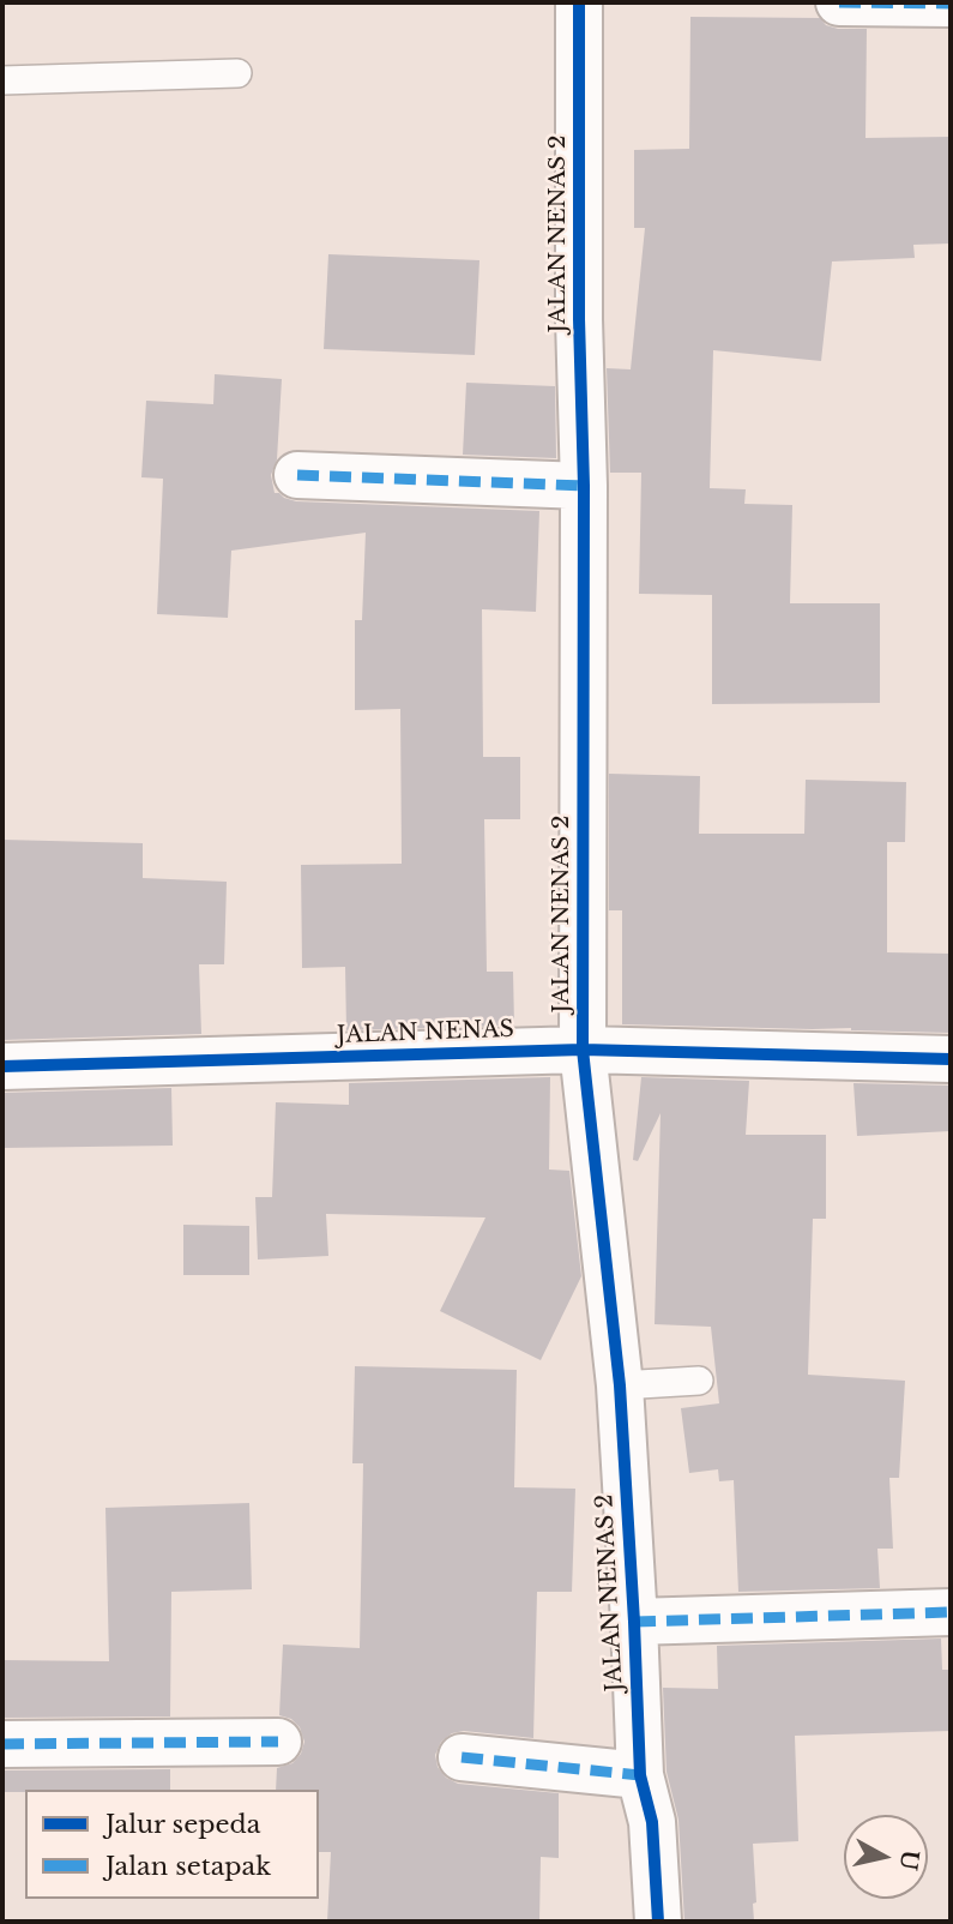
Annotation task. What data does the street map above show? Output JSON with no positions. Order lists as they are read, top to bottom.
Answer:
{
  "streets": {
    "street": ["JALAN NENAS 2", "JALAN NENAS"]
  },
  "crossings": [
    ["JALAN NENAS 2", "JALAN NENAS"]
  ],
  "legend": ["Jalur sepeda", "Jalan setapak"],
  "north": "right"
}
